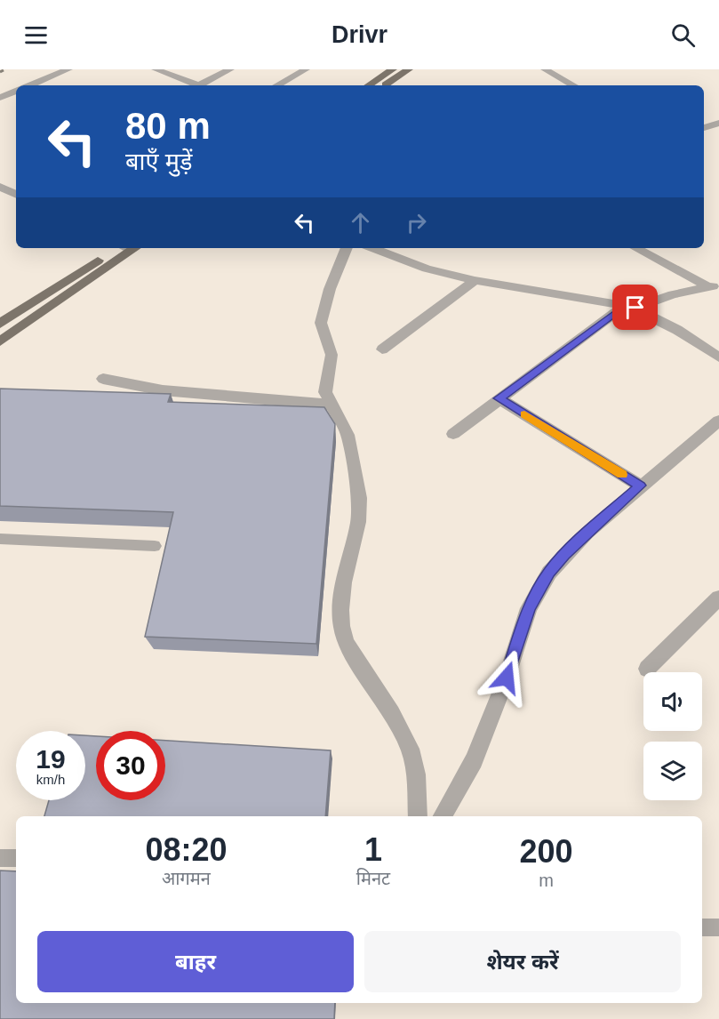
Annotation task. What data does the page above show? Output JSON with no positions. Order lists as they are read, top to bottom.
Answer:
{
  "page": {
    "header": "Drivr",
    "turn": ["80 m", "बाएँ मुड़ें"],
    "speed": "19 km/h",
    "limit": "30",
    "eta": [
      "08:20",
      "आगमन",
      "1",
      "मिनट",
      "200",
      "m"
    ],
    "buttons": ["बाहर", "शेयर करें"]
  }
}
